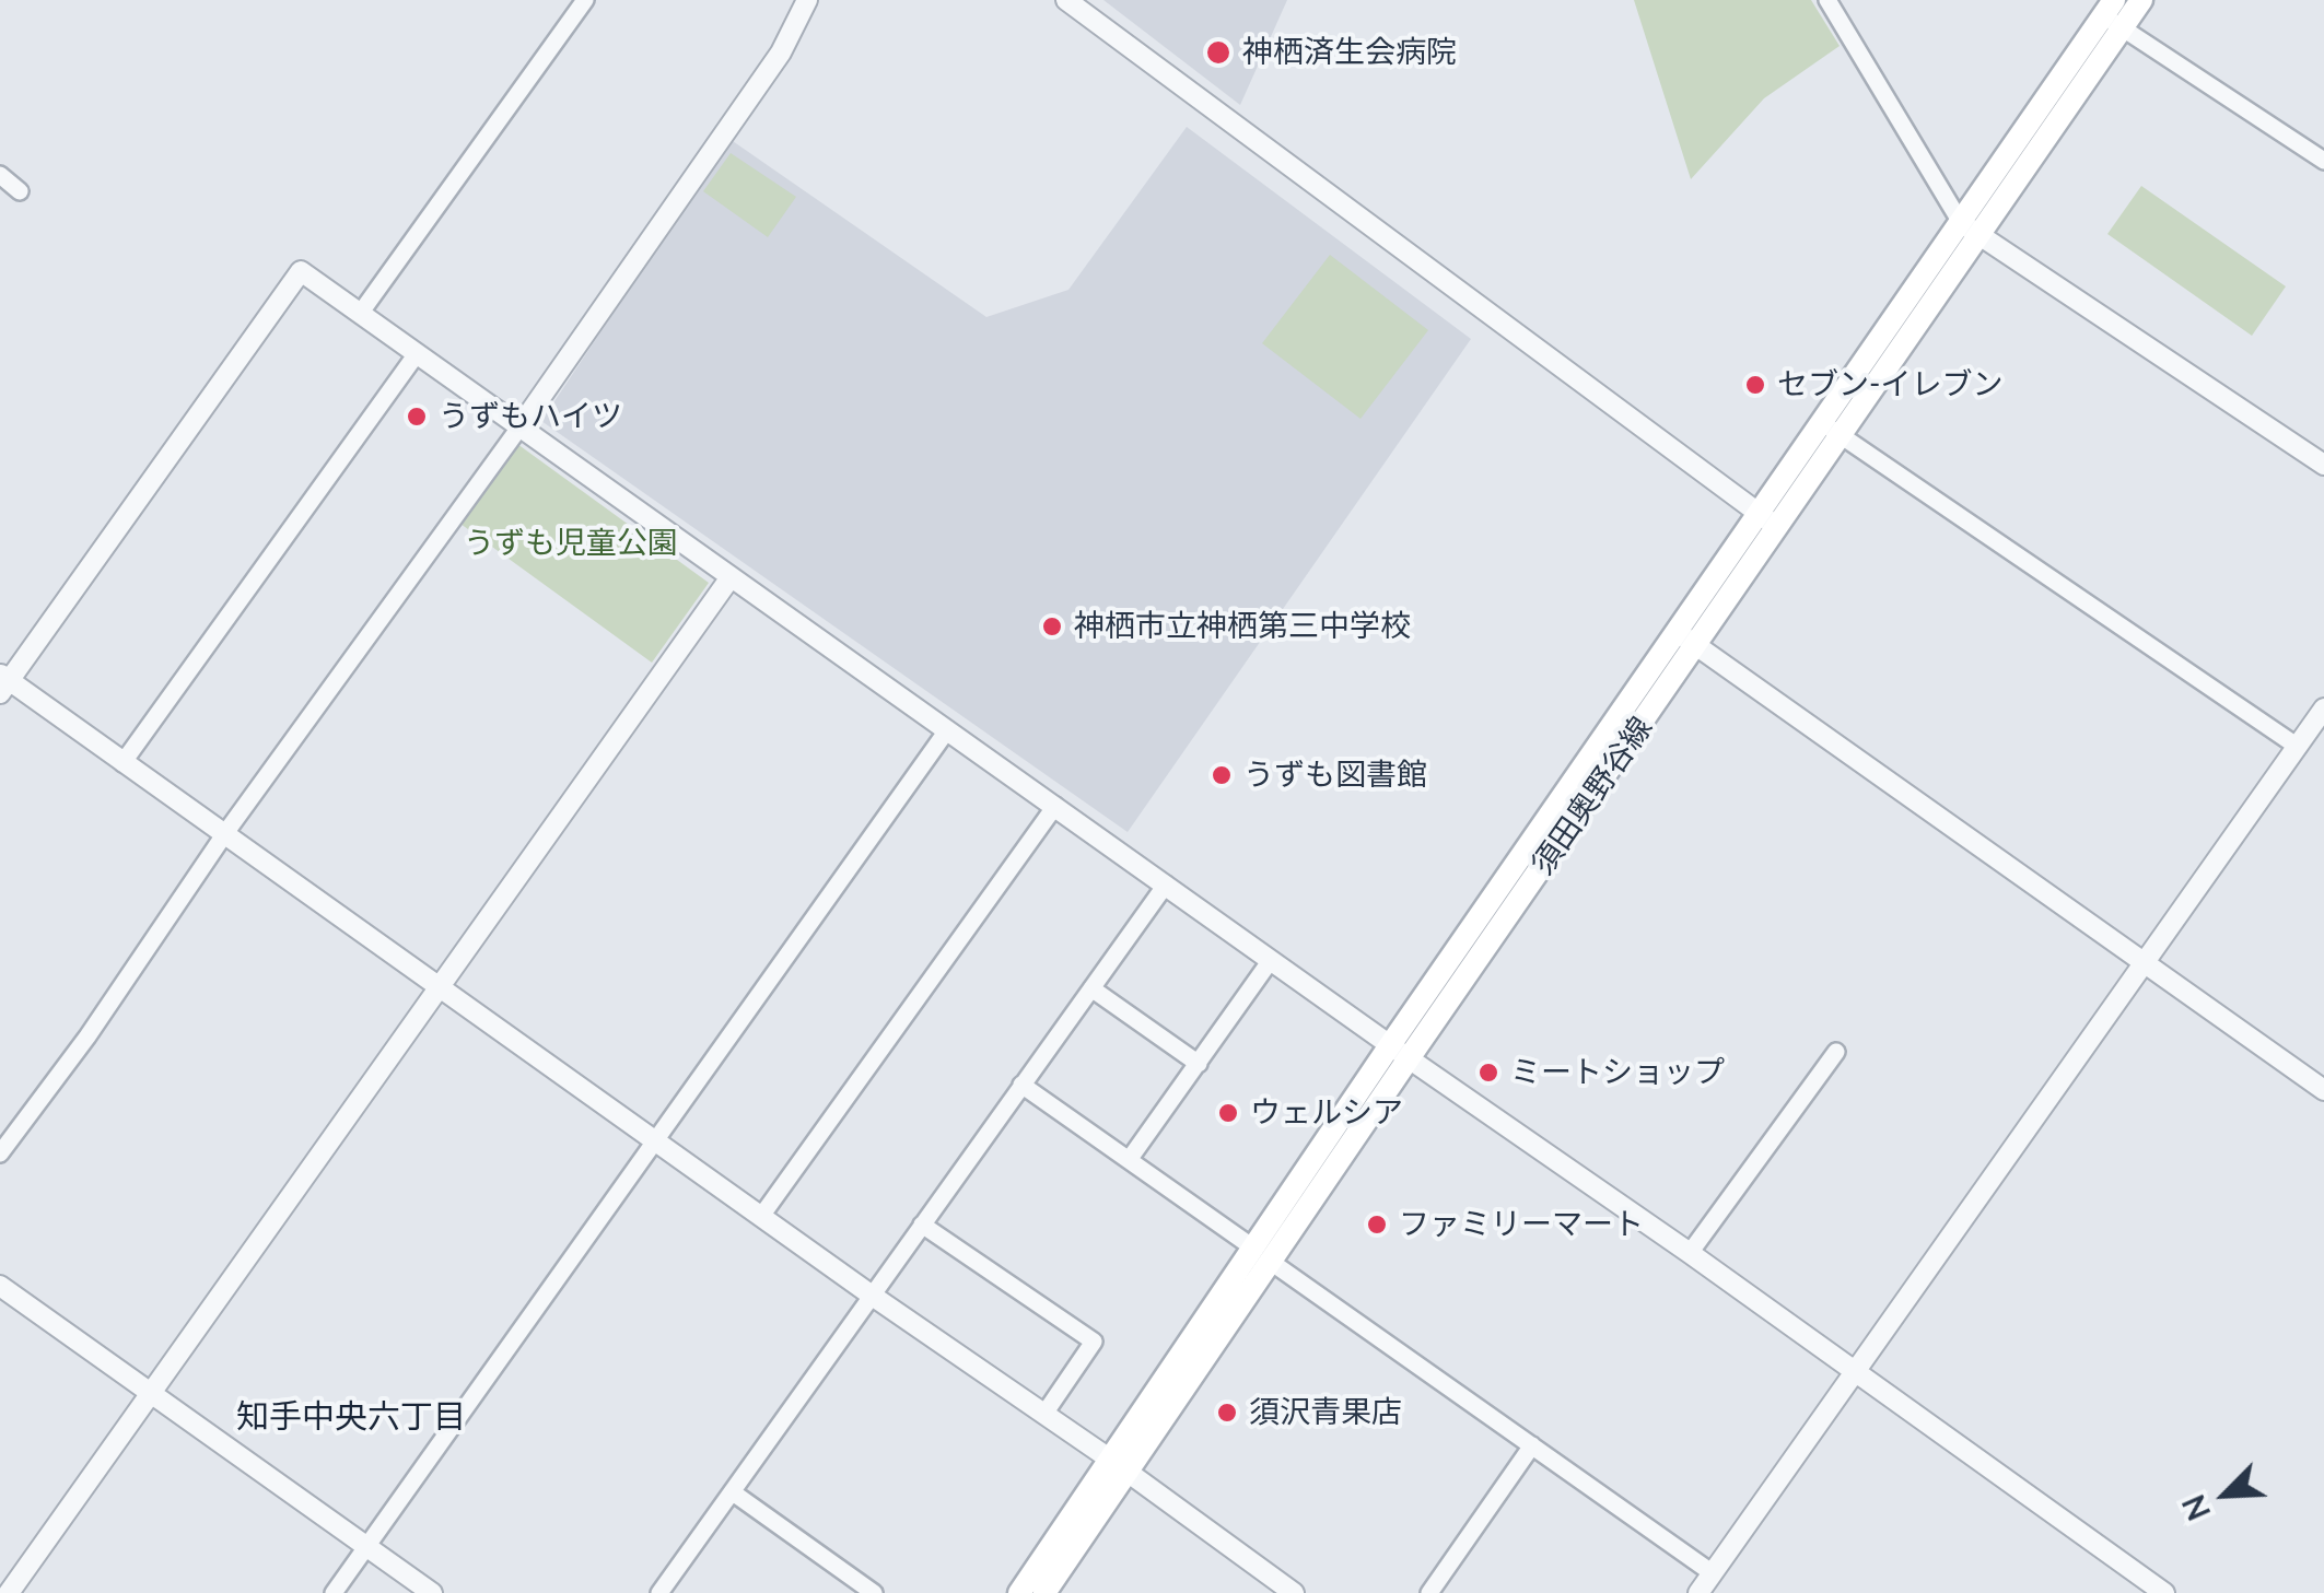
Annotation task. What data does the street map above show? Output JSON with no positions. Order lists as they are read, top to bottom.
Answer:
{
  "streets": {
    "main road": ["須田奥野谷線"]
  },
  "districts": ["知手中央六丁目"],
  "parks": ["うずも児童公園"],
  "places": [
    "神栖済生会病院",
    "セブン-イレブン",
    "うずもハイツ",
    "神栖市立神栖第三中学校",
    "うずも図書館",
    "ミートショップ",
    "ウェルシア",
    "ファミリーマート",
    "須沢青果店"
  ],
  "north": "bottom left"
}
